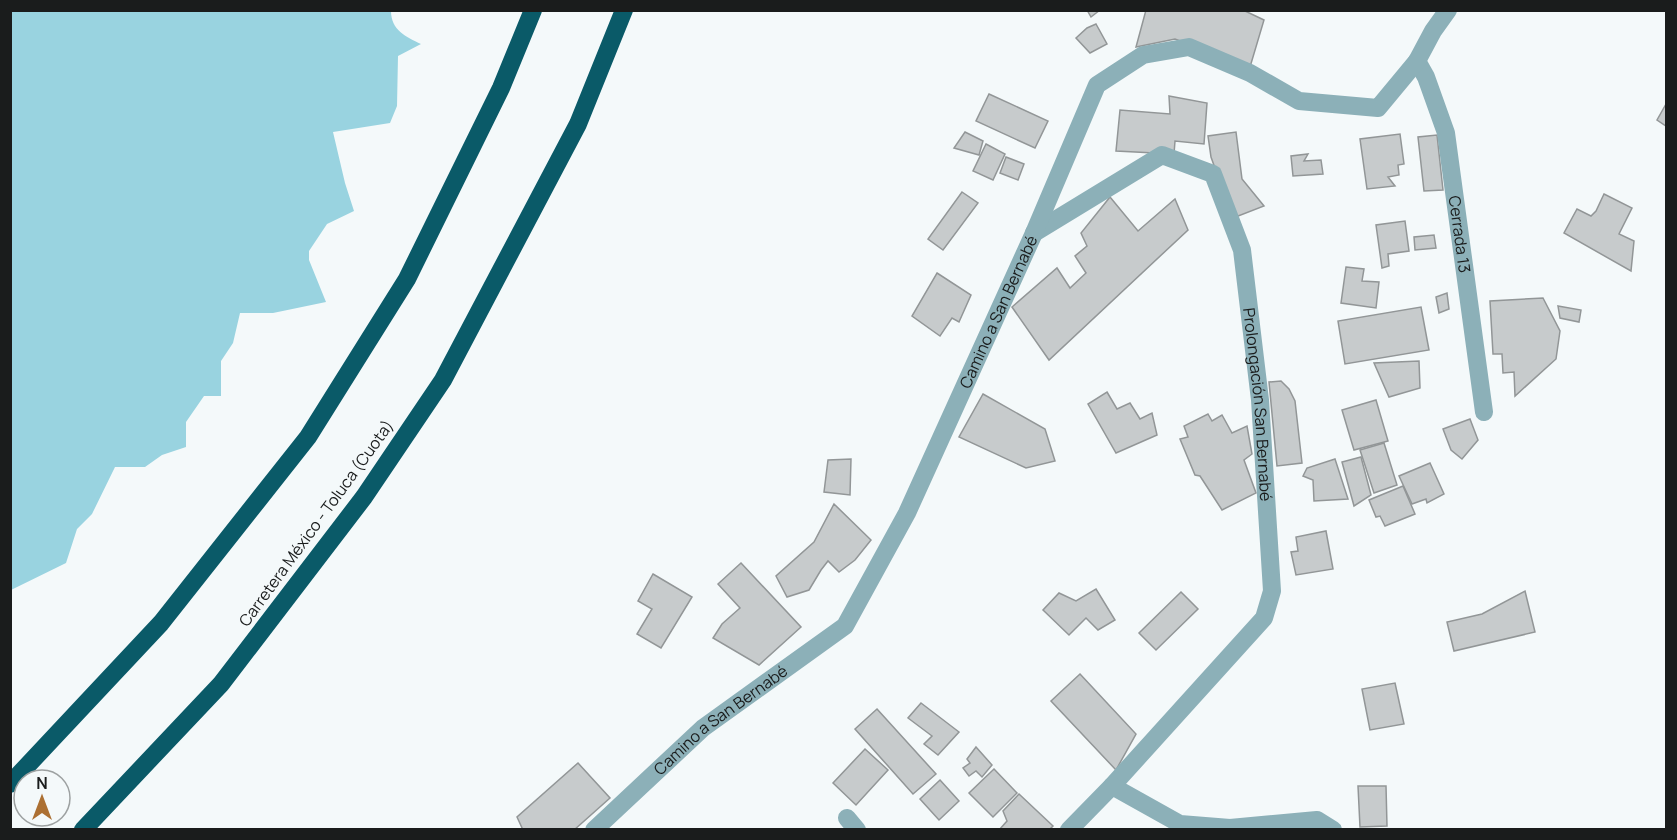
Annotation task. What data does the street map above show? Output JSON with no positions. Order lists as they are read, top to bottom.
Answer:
{
  "streets": {
    "highway": ["Carretera México - Toluca (Cuota)"],
    "street": ["Cerrada 13", "Camino a San Bernabé", "Prolongación San Bernabé"]
  },
  "crossings": [
    ["Cerrada 13", "Camino a San Bernabé"],
    ["Camino a San Bernabé", "Prolongación San Bernabé"]
  ],
  "north": "top"
}
